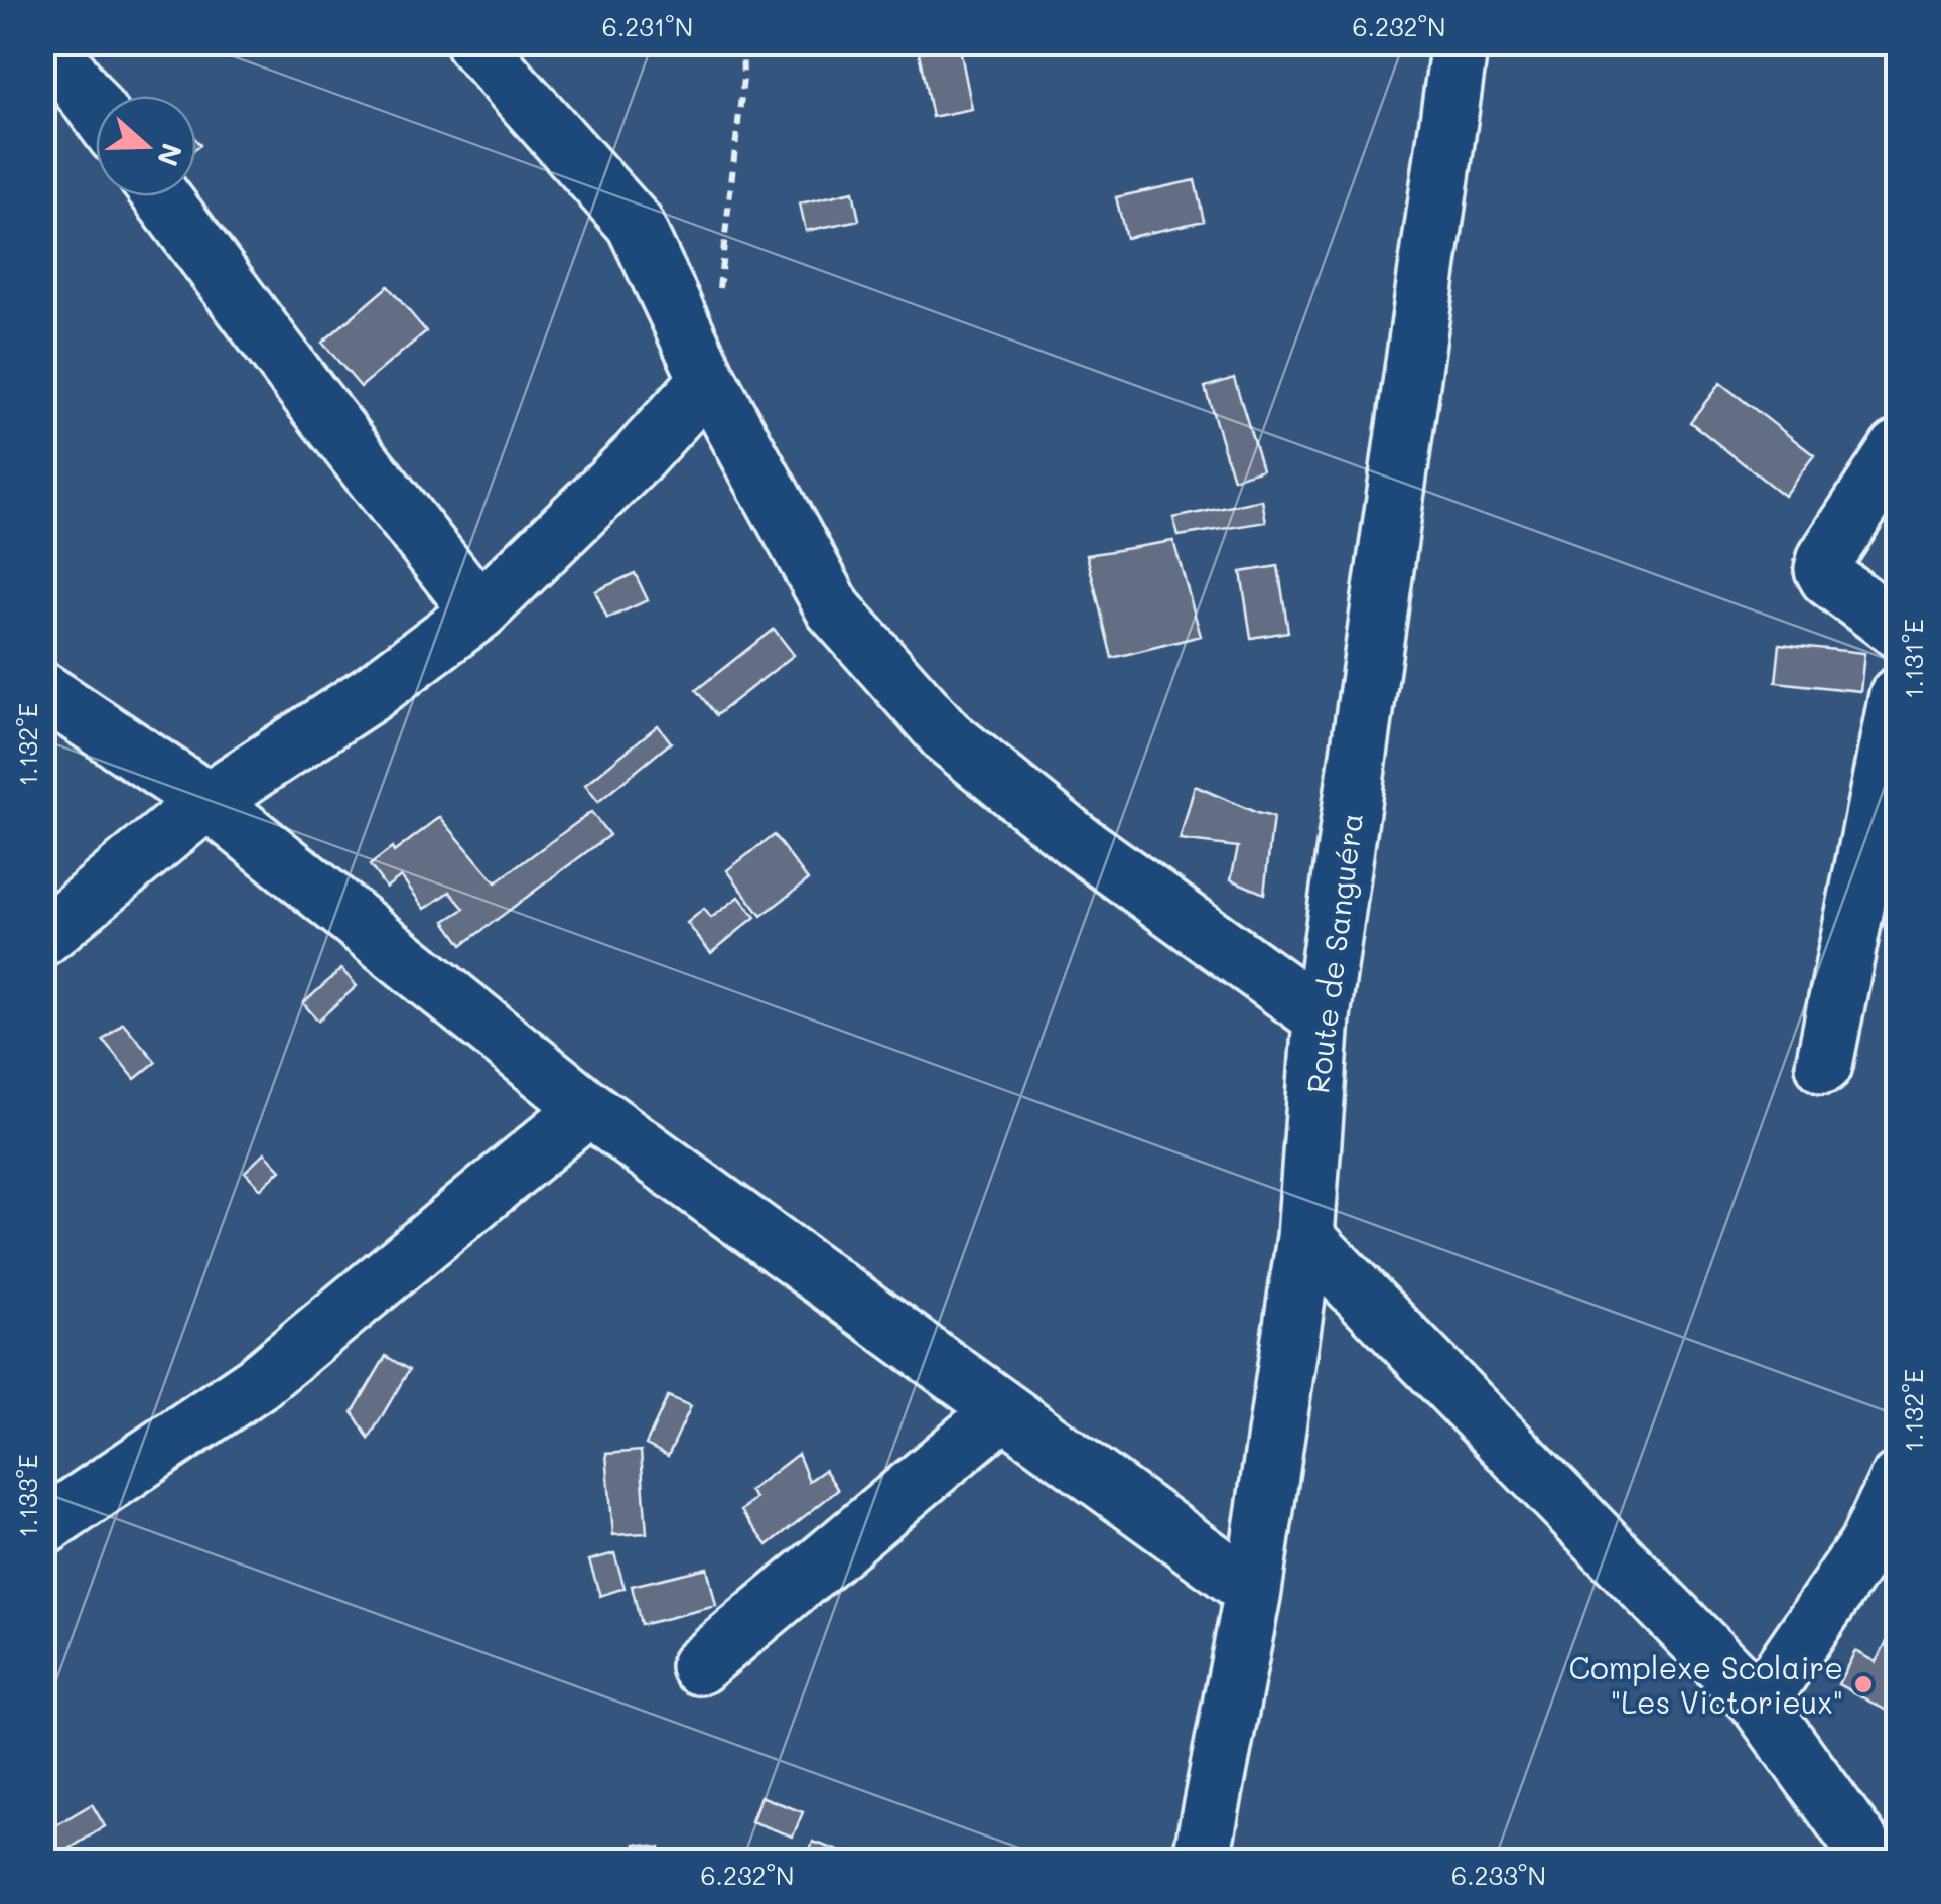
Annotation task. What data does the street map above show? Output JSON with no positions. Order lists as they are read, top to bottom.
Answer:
{
  "streets": {
    "street": ["Route de Sanguéra"]
  },
  "places": ["Complexe Scolaire \"Les Victorieux\""],
  "north": "right",
  "coordinates": [
    "6.231°N",
    "6.232°N",
    "1.131°E",
    "1.132°E",
    "1.133°E",
    "6.233°N"
  ]
}
